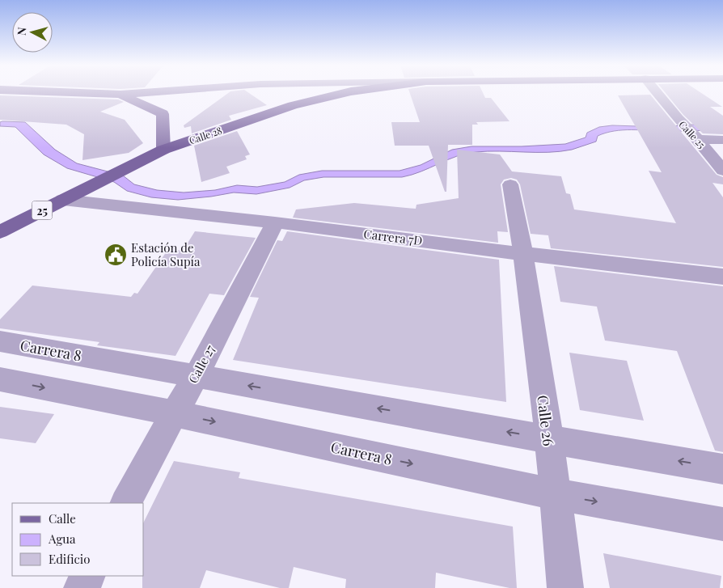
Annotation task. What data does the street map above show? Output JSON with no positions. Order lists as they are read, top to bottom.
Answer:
{
  "streets": {
    "main road": ["Calle 28", "25"],
    "street": [
      "Calle 25",
      "Carrera 7D",
      "Carrera 8",
      "Calle 27",
      "Calle 26"
    ]
  },
  "crossings": [
    ["Calle 28", "Carrera 7D"],
    ["Carrera 7D", "Calle 27"],
    ["Carrera 7D", "Calle 26"],
    ["Carrera 8", "Calle 27"],
    ["Carrera 8", "Calle 26"]
  ],
  "places": {
    "public building": ["Estación de Policía Supía"]
  },
  "legend": ["Calle", "Agua", "Edificio"],
  "north": "left"
}
